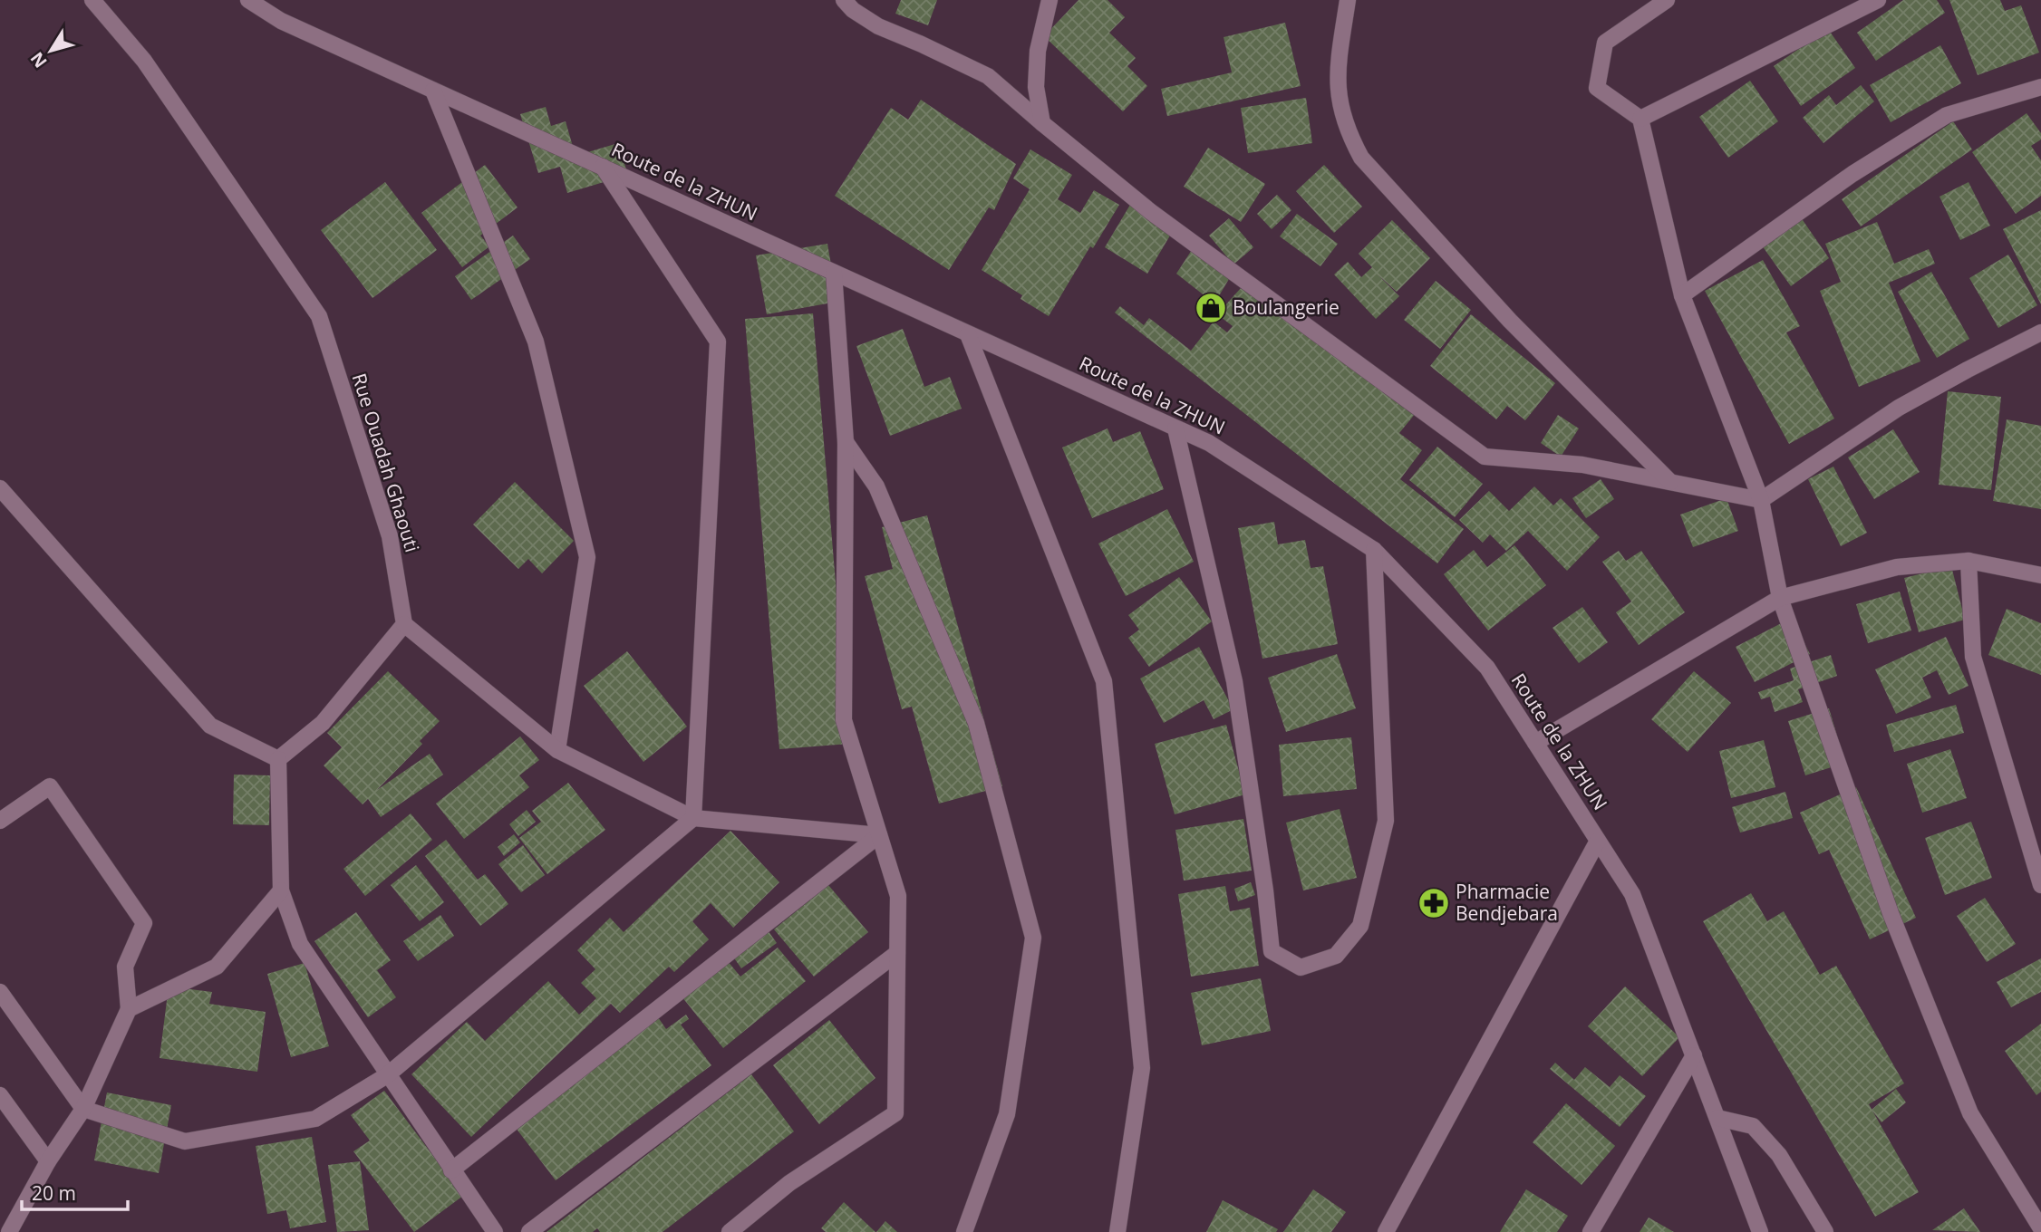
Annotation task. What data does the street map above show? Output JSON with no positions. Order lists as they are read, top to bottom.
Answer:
{
  "streets": {
    "street": ["Route de la ZHUN", "Rue Ouadah Ghaouti"]
  },
  "places": {
    "shop": ["Boulangerie"],
    "pharmacy": ["Pharmacie Bendjebara"]
  },
  "scale_bar": "20 m",
  "north": "bottom left"
}
